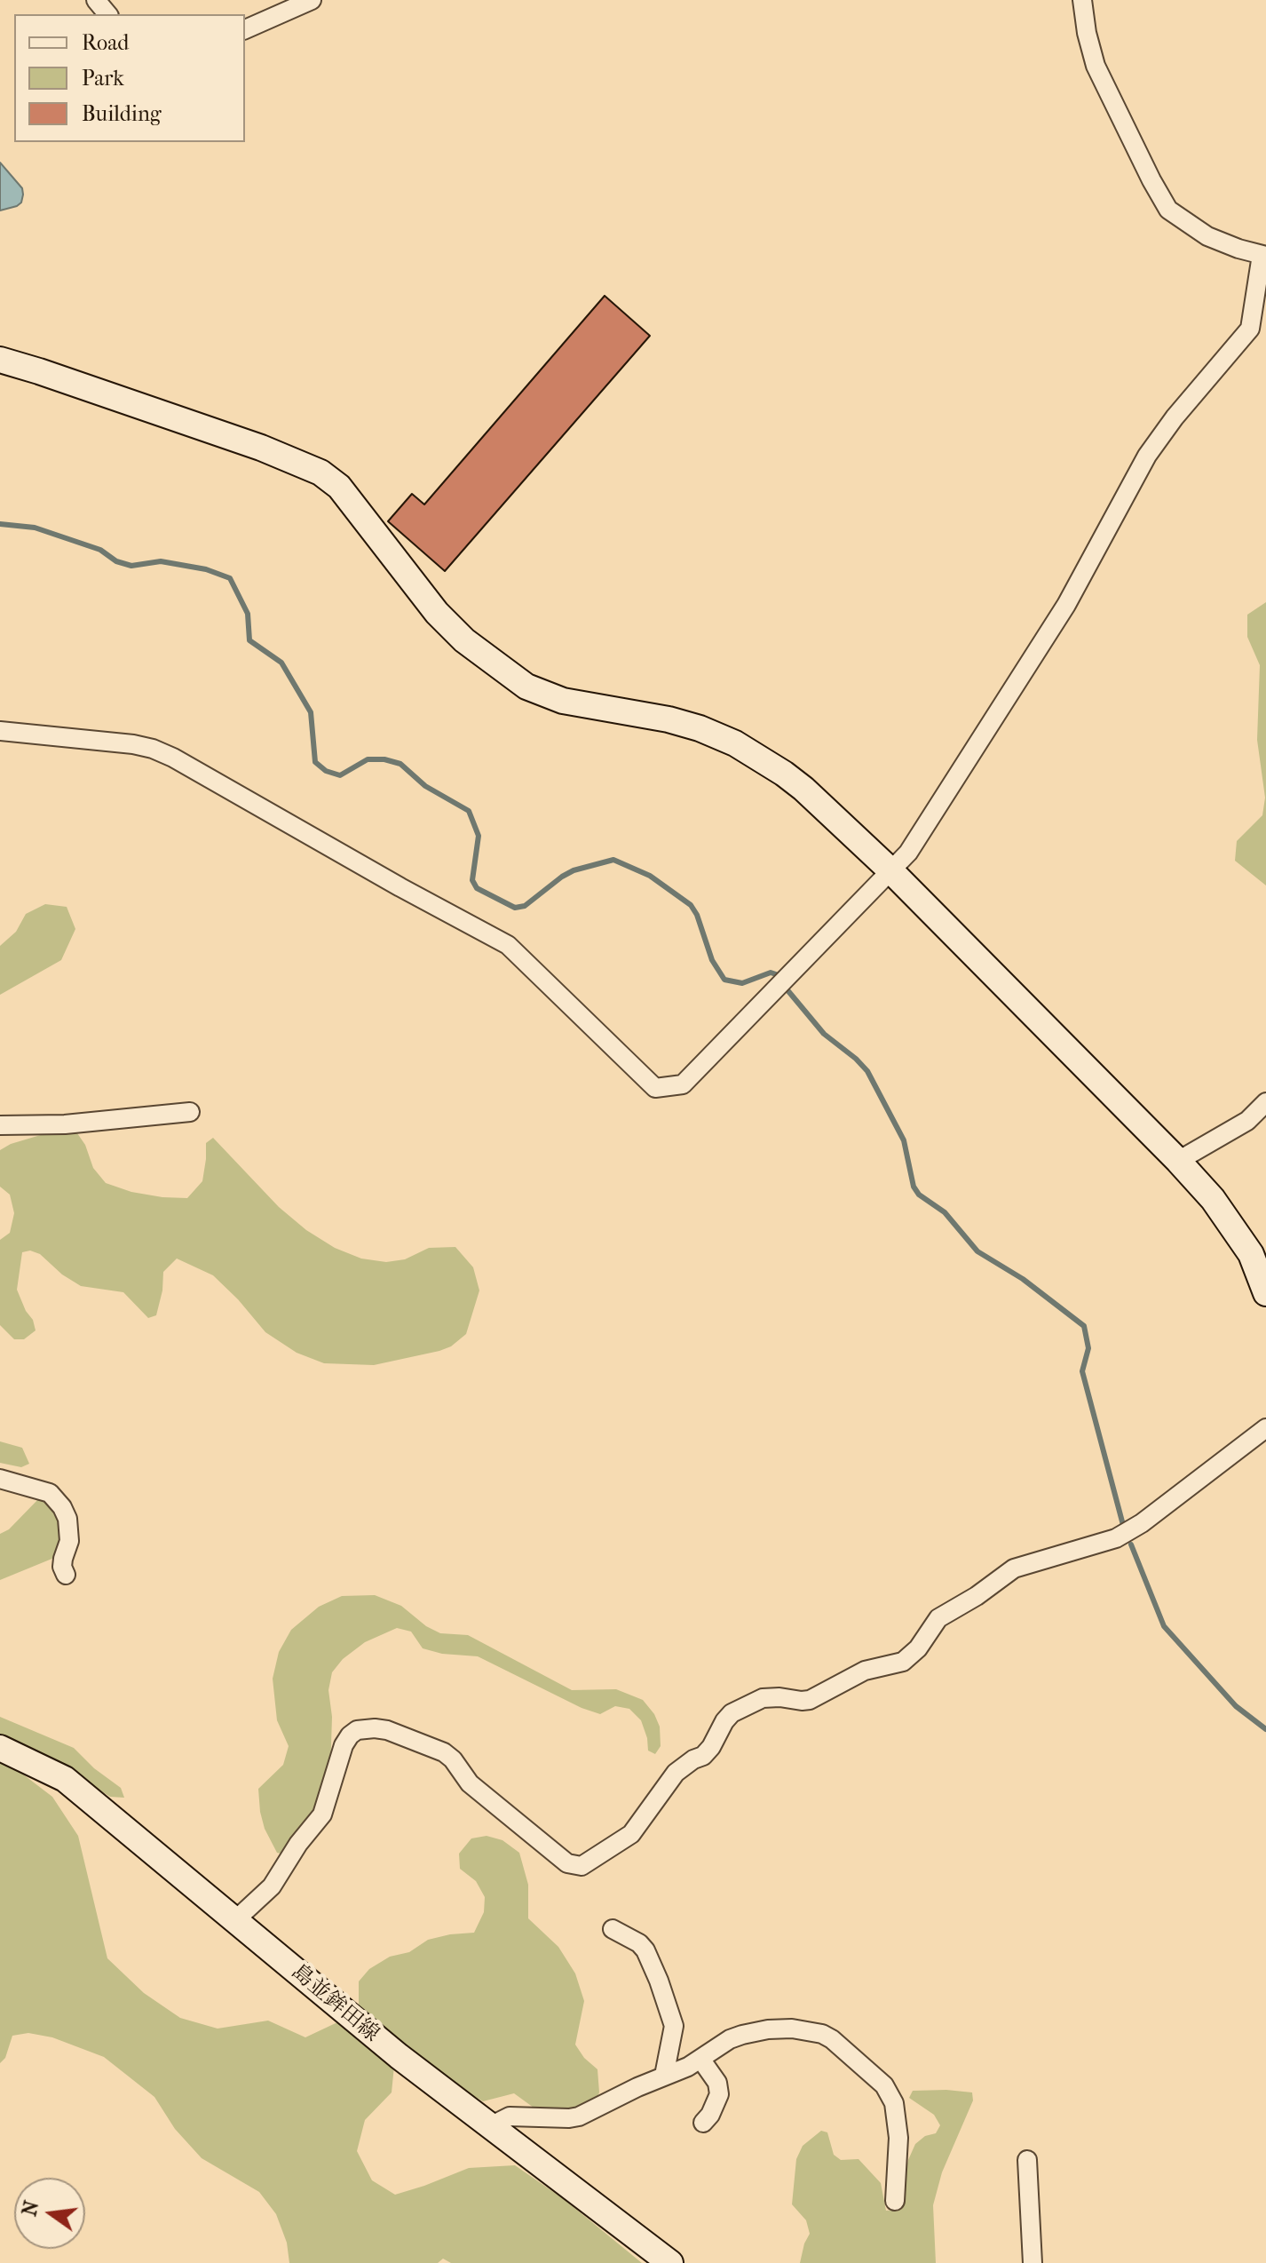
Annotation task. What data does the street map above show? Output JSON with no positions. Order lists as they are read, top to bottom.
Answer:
{
  "streets": {
    "street": ["島並鉾田線"]
  },
  "legend": ["Road", "Park", "Building"],
  "north": "left"
}
